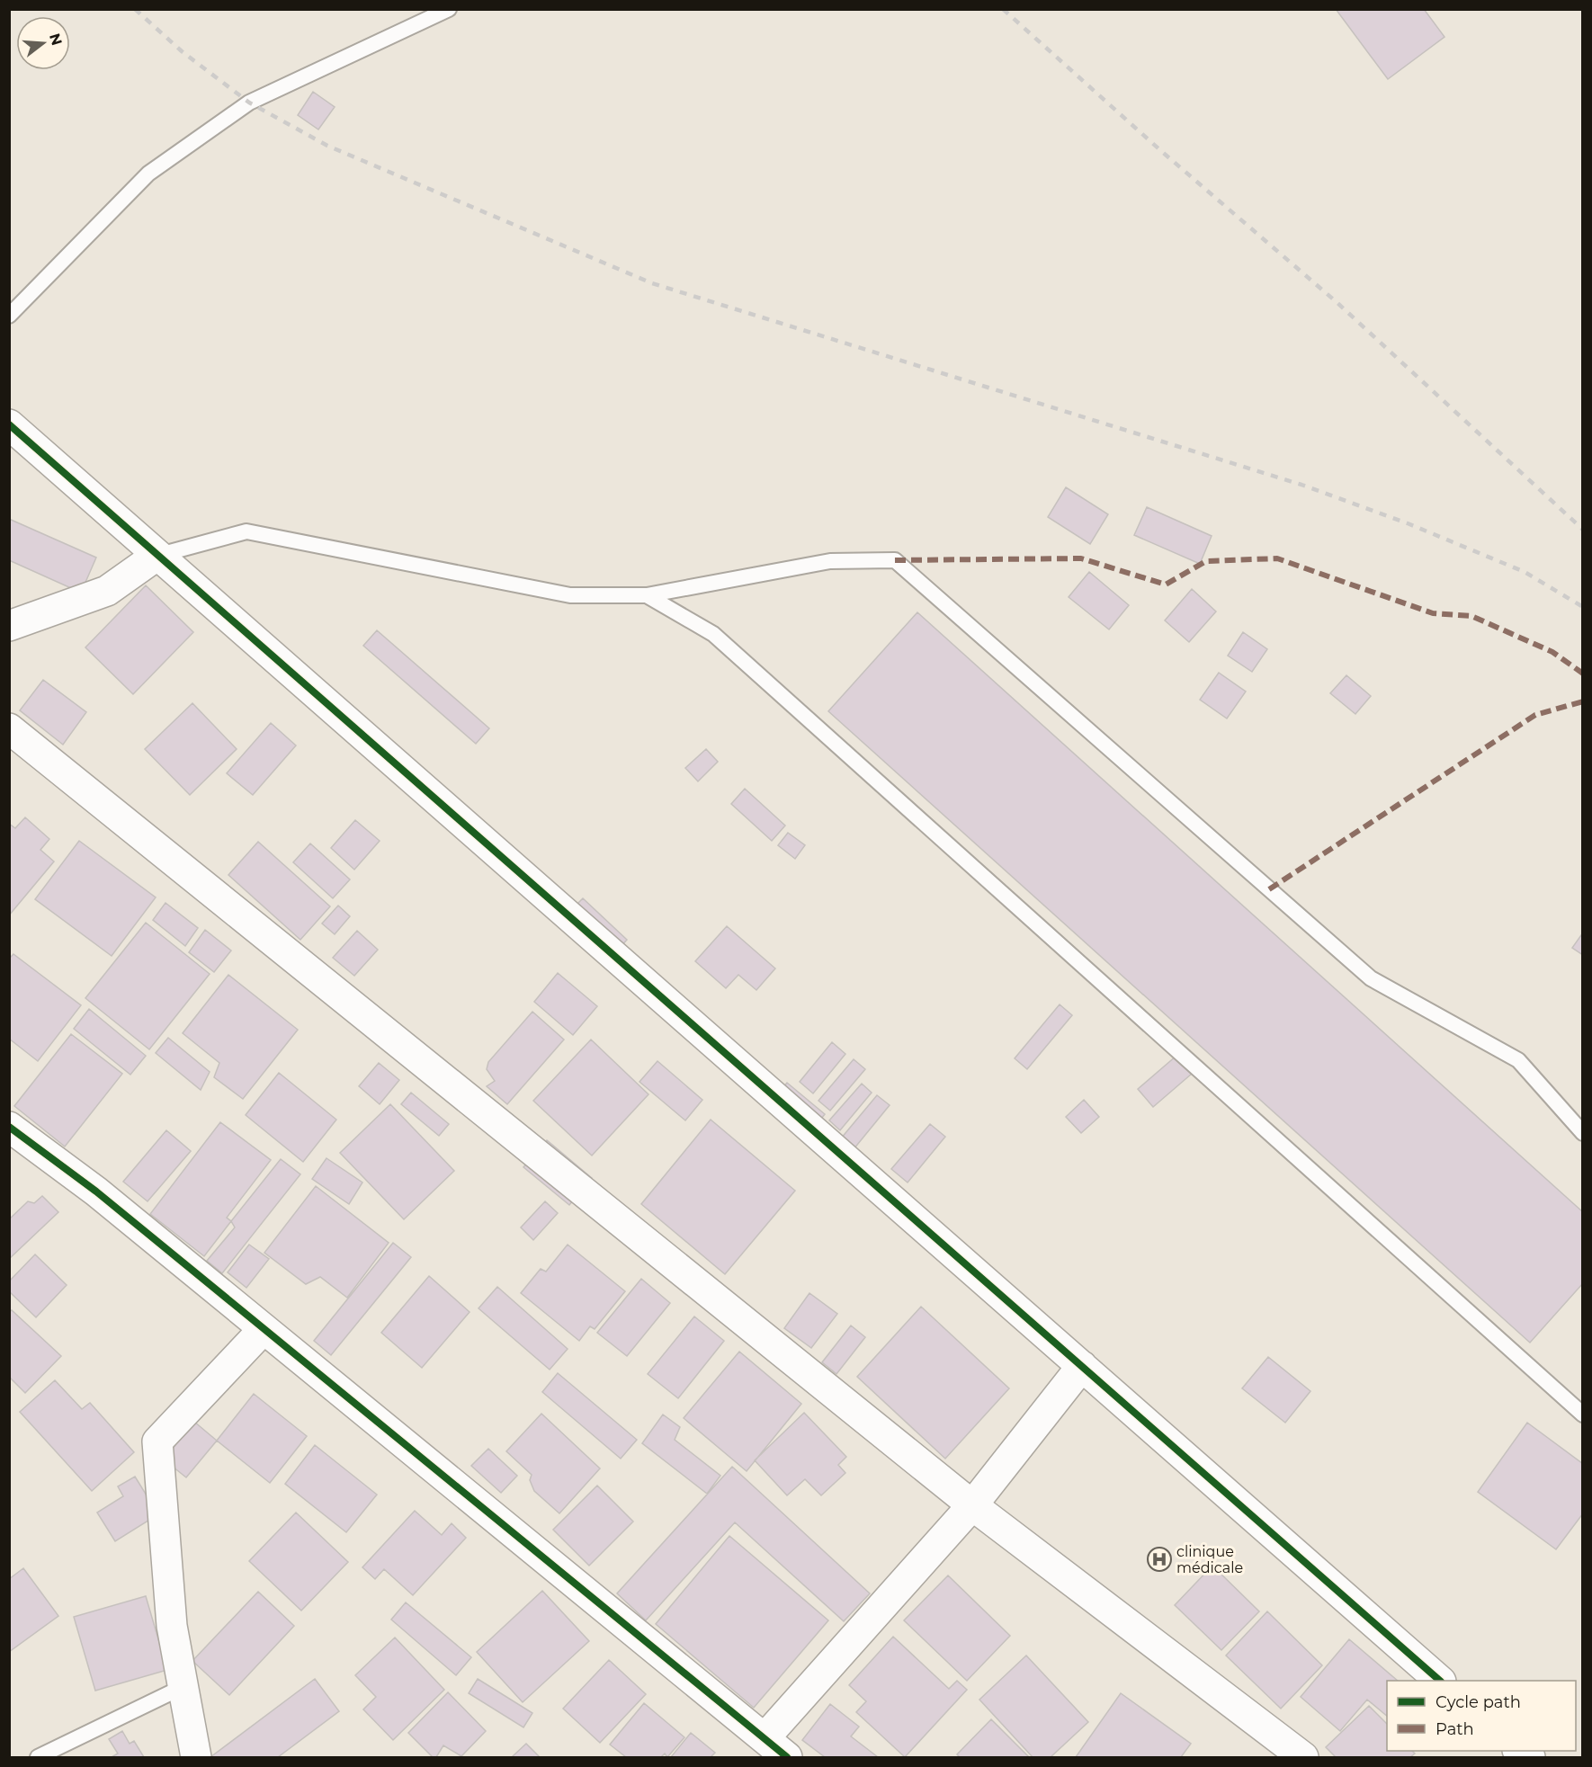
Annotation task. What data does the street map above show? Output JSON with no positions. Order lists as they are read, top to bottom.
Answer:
{
  "places": {
    "hospital": ["clinique médicale"]
  },
  "legend": ["Cycle path", "Path"],
  "north": "right"
}
